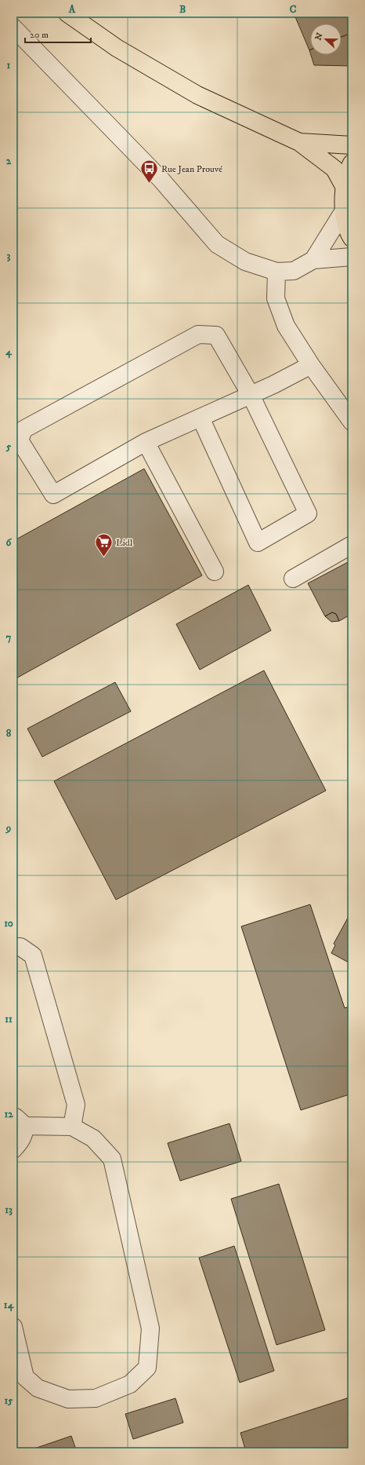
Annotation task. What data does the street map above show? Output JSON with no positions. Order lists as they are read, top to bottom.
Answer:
{
  "places": {
    "bus stop": ["Rue Jean Prouvé"],
    "supermarket": ["Lidl"]
  },
  "scale_bar": "20 m",
  "north": "left",
  "grid": {
    "columns": ["A", "B", "C"],
    "rows": [
      "1",
      "2",
      "3",
      "4",
      "5",
      "6",
      "7",
      "8",
      "9",
      "10",
      "11",
      "12",
      "13",
      "14",
      "15"
    ]
  }
}
